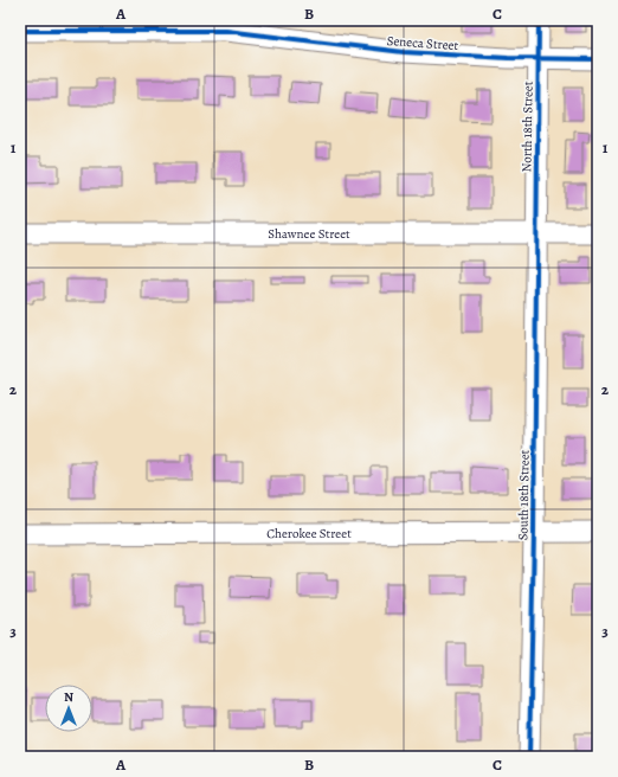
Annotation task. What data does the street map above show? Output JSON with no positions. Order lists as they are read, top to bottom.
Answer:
{
  "streets": {
    "street": [
      "Seneca Street",
      "North 18th Street",
      "Shawnee Street",
      "South 18th Street",
      "Cherokee Street"
    ]
  },
  "crossings": [
    ["Seneca Street", "North 18th Street"],
    ["North 18th Street", "Shawnee Street"],
    ["North 18th Street", "South 18th Street"],
    ["Shawnee Street", "South 18th Street"],
    ["South 18th Street", "Cherokee Street"]
  ],
  "north": "top",
  "grid": {
    "columns": ["A", "B", "C"],
    "rows": ["1", "2", "3"]
  }
}
